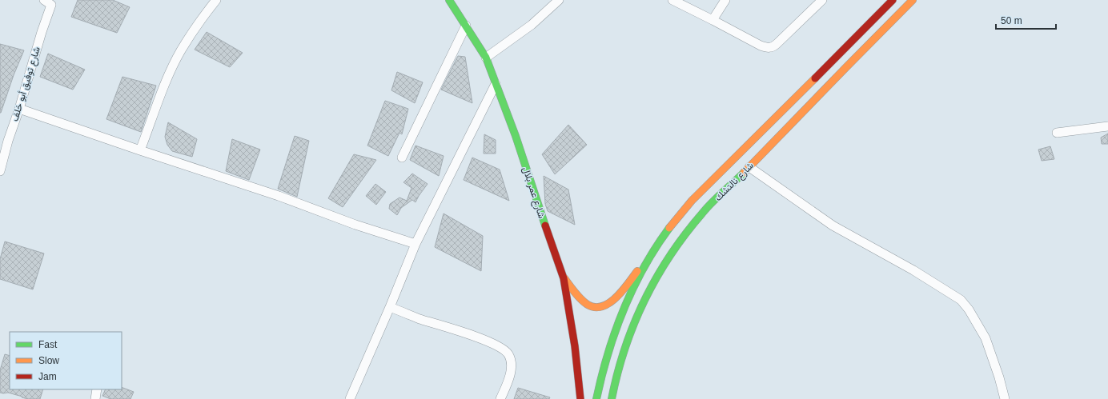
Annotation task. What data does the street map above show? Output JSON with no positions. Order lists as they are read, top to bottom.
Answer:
{
  "streets": {
    "main road": ["شارع نالتشك", "شارع عمر بلال"],
    "street": ["شارع توفيق أبو خلف"]
  },
  "legend": ["Fast", "Slow", "Jam"],
  "scale_bar": "50 m"
}
